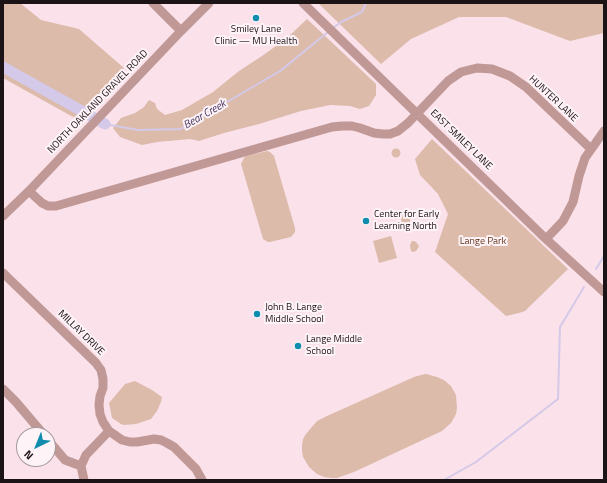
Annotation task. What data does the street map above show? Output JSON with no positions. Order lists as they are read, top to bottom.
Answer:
{
  "streets": {
    "street": [
      "HUNTER LANE",
      "NORTH OAKLAND GRAVEL ROAD",
      "EAST SMILEY LANE",
      "MILLAY DRIVE"
    ]
  },
  "crossings": [
    ["HUNTER LANE", "NORTH OAKLAND GRAVEL ROAD"],
    ["HUNTER LANE", "EAST SMILEY LANE"]
  ],
  "water": ["Bear Creek"],
  "parks": ["Lange Park"],
  "places": [
    "Smiley Lane Clinic — MU Health",
    "Center for Early Learning North",
    "John B. Lange Middle School",
    "Lange Middle School"
  ],
  "north": "bottom left"
}
